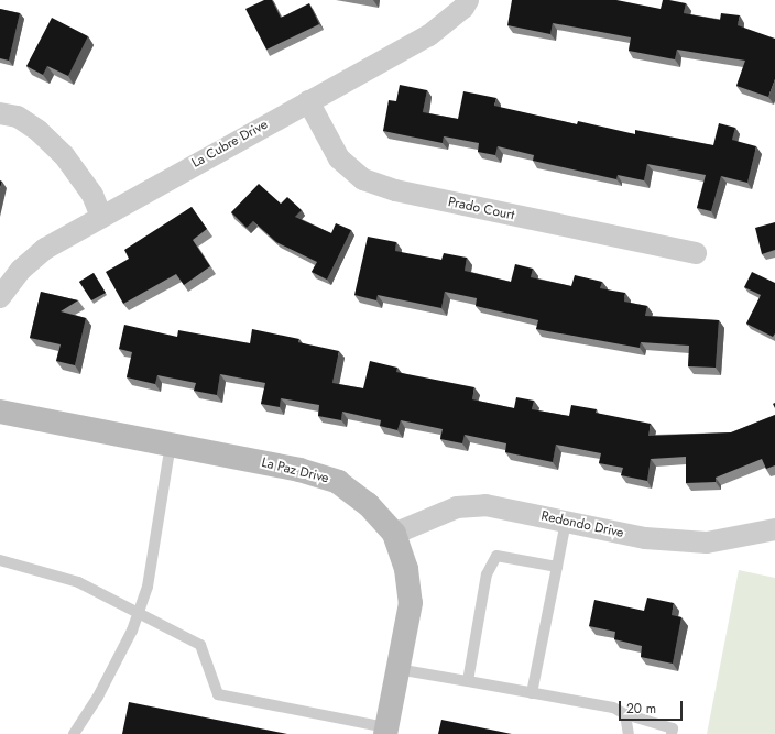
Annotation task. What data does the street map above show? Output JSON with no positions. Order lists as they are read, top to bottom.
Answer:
{
  "streets": {
    "street": [
      "La Cubre Drive",
      "Prado Court",
      "La Paz Drive",
      "Redondo Drive"
    ]
  },
  "crossings": [
    ["La Cubre Drive", "Prado Court"],
    ["La Paz Drive", "Redondo Drive"]
  ],
  "scale_bar": "20 m"
}
